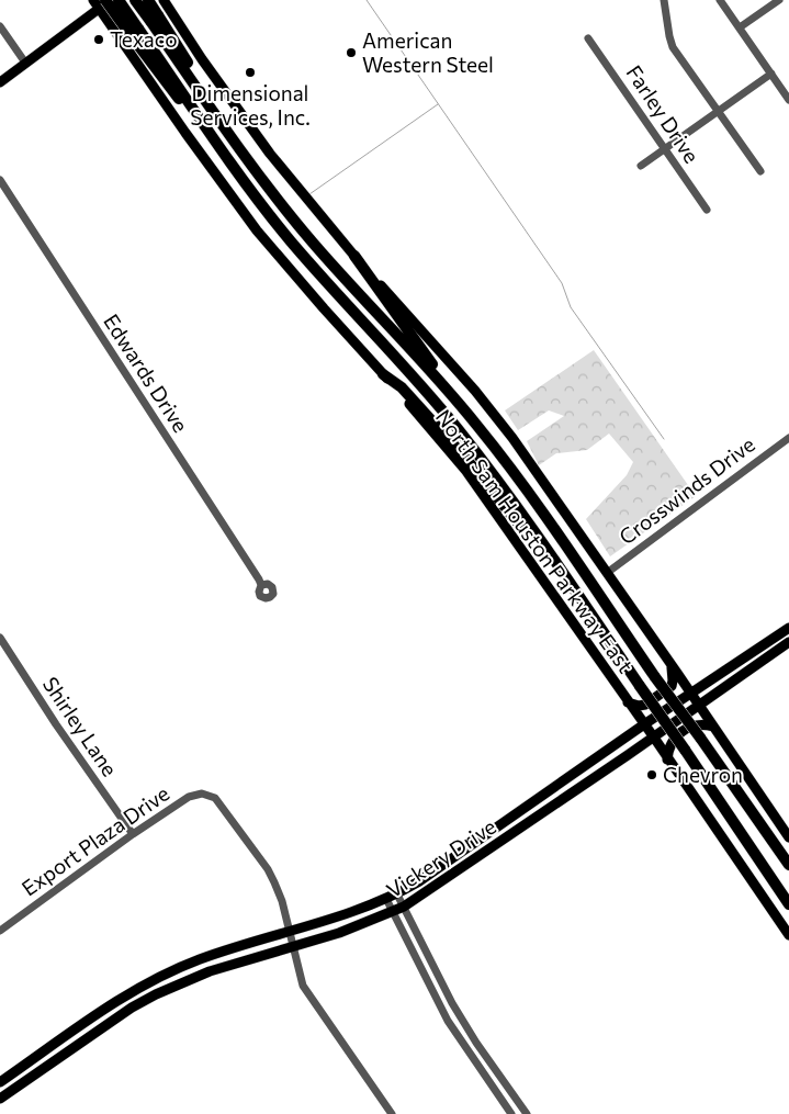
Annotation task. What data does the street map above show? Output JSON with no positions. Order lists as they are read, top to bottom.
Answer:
{
  "streets": {
    "highway": ["North Sam Houston Parkway East"],
    "main road": ["Vickery Drive"],
    "street": [
      "Farley Drive",
      "Edwards Drive",
      "Crosswinds Drive",
      "Shirley Lane",
      "Export Plaza Drive"
    ]
  },
  "crossings": [
    ["Crosswinds Drive", "North Sam Houston Parkway East"],
    ["North Sam Houston Parkway East", "Vickery Drive"],
    ["Shirley Lane", "Export Plaza Drive"],
    ["Export Plaza Drive", "Vickery Drive"]
  ],
  "places": [
    "Texaco",
    "American Western Steel",
    "Dimensional Services, Inc.",
    "Chevron"
  ]
}
